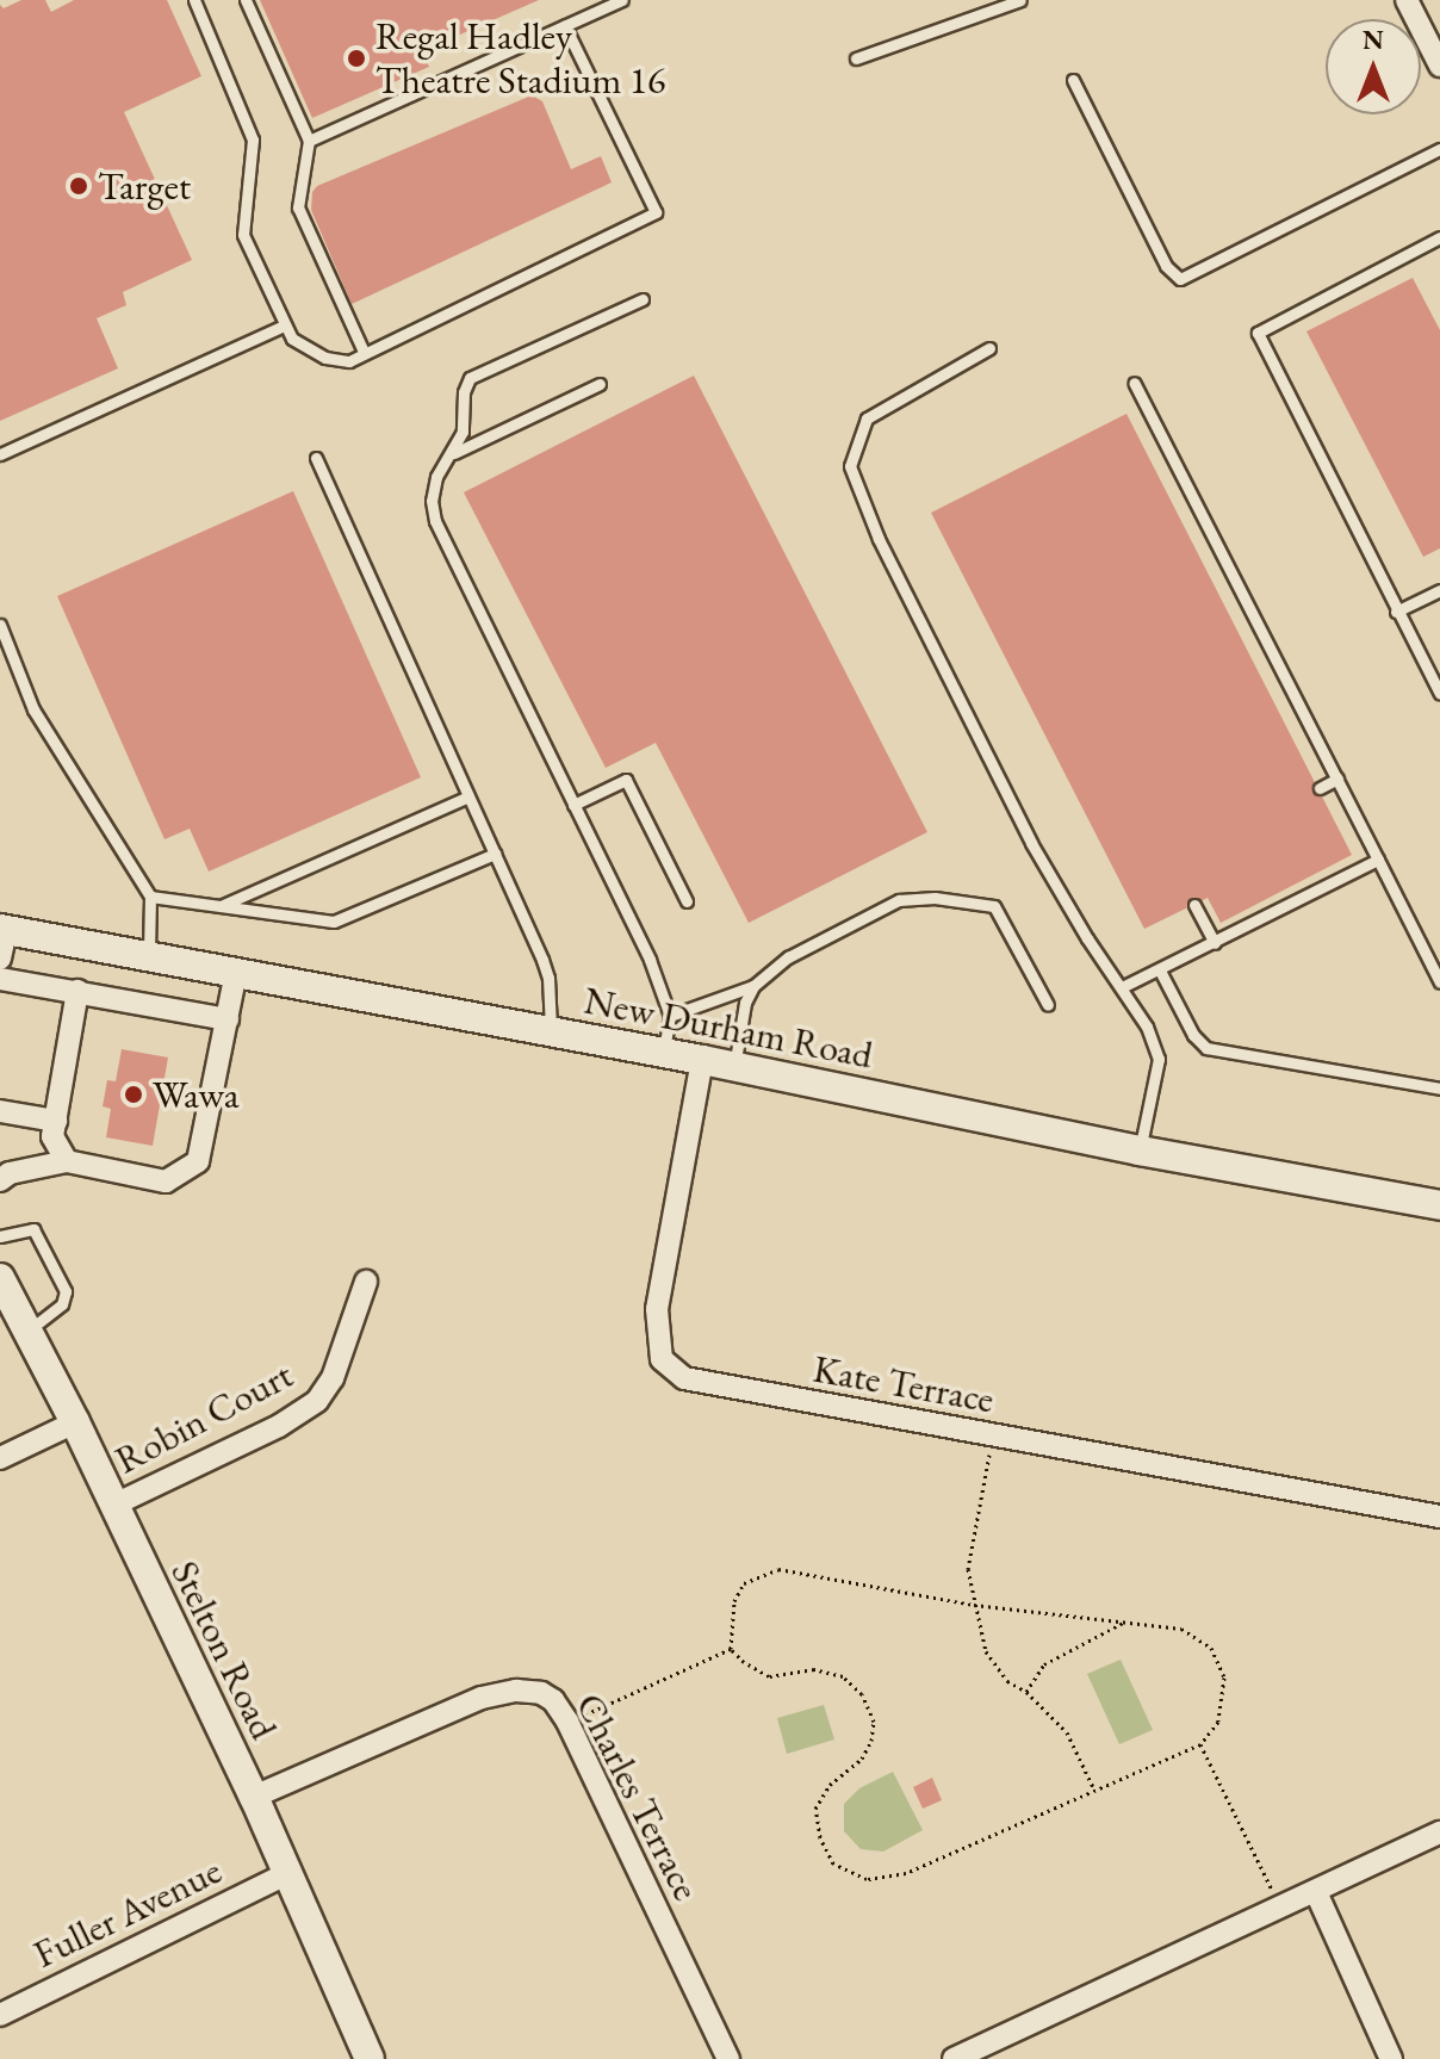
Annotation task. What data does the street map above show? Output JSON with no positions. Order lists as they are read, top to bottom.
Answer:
{
  "streets": {
    "main road": ["New Durham Road", "Stelton Road"],
    "street": [
      "Kate Terrace",
      "Robin Court",
      "Charles Terrace",
      "Fuller Avenue"
    ]
  },
  "crossings": [
    ["New Durham Road", "Kate Terrace"],
    ["Robin Court", "Stelton Road"],
    ["Stelton Road", "Charles Terrace"],
    ["Stelton Road", "Fuller Avenue"]
  ],
  "places": ["Regal Hadley Theatre Stadium 16", "Target", "Wawa"],
  "north": "top"
}
